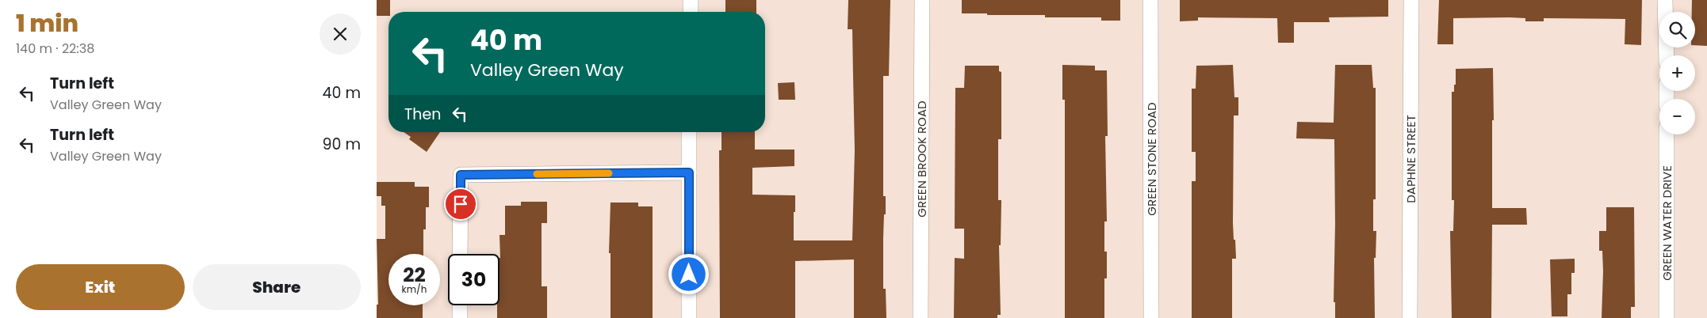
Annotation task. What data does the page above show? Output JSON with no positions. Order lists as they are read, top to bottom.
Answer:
{
  "streets": {
    "street": [
      "GREEN BROOK ROAD",
      "GREEN STONE ROAD",
      "DAPHNE STREET",
      "GREEN WATER DRIVE"
    ]
  },
  "page": {
    "heading": ["1 min", "140 m · 22:38"],
    "map_buttons": ["+", "−"],
    "turn": ["40 m", "Valley Green Way"],
    "list": [
      {
        "name": "Turn left",
        "note": "Valley Green Way",
        "value": "40 m"
      },
      {
        "name": "Turn left",
        "note": "Valley Green Way",
        "value": "90 m"
      }
    ],
    "then": "Then",
    "speed": "22 km/h",
    "limit": "30",
    "buttons": ["Exit", "Share"]
  }
}
